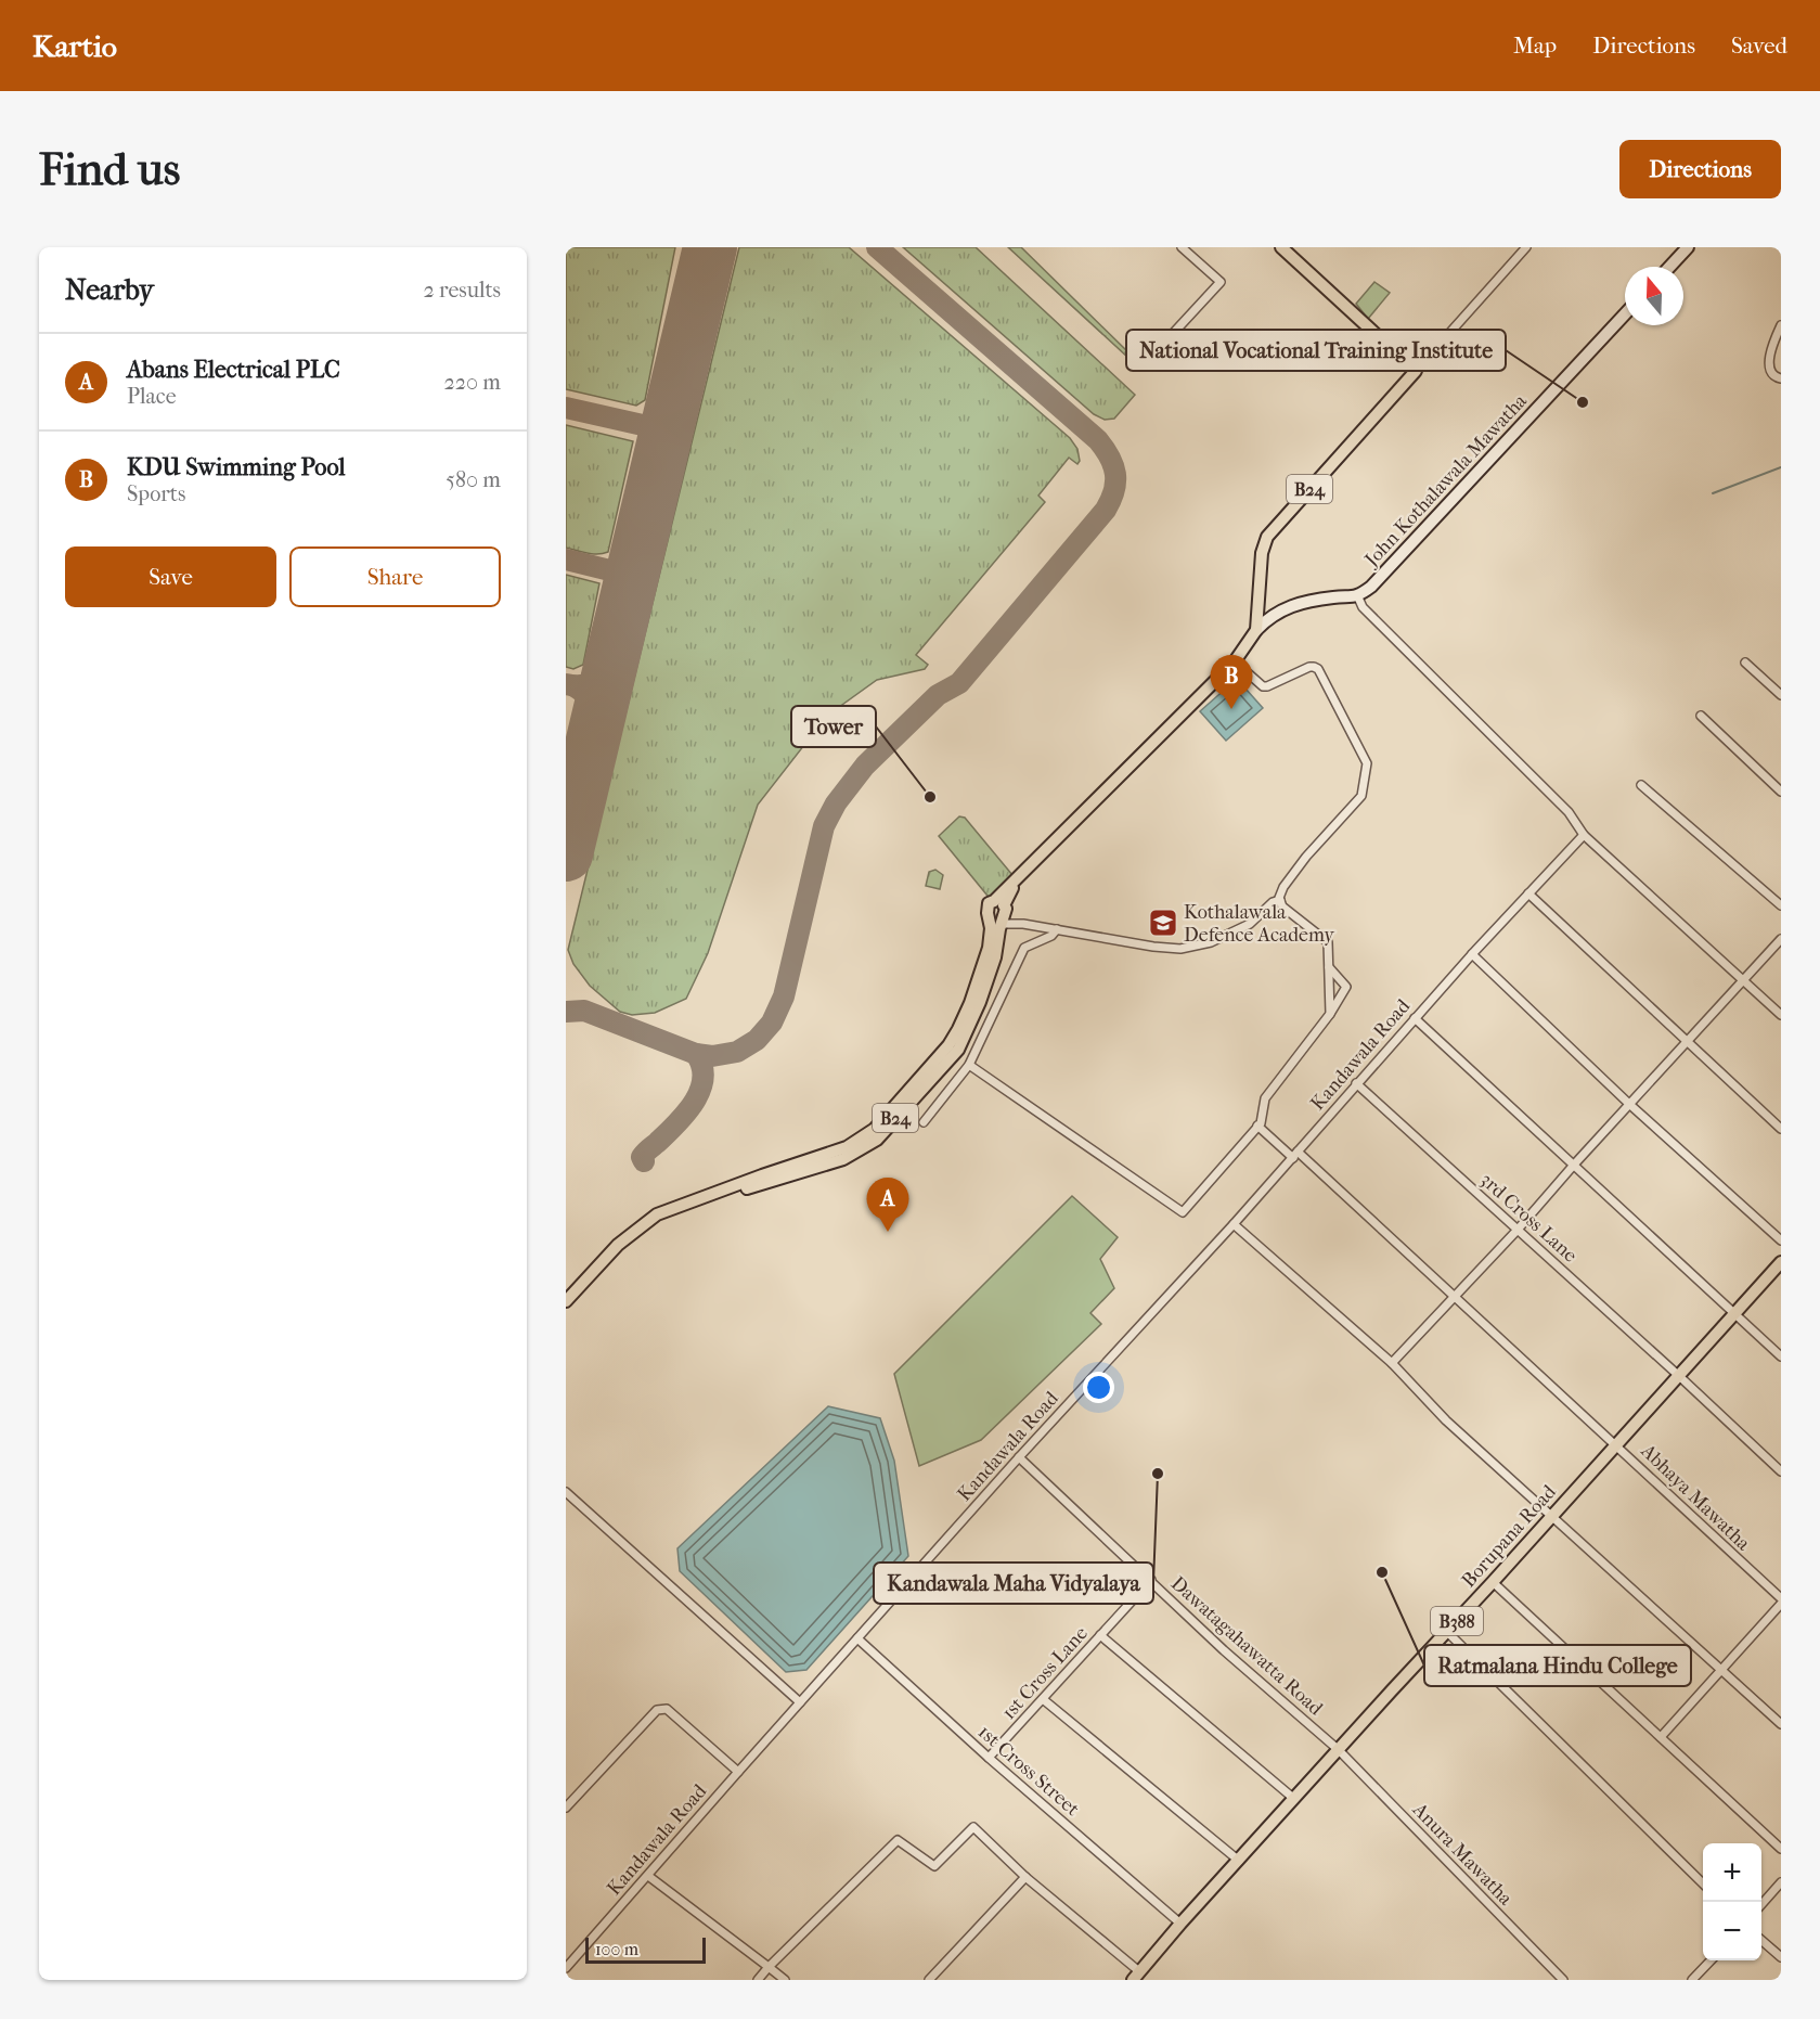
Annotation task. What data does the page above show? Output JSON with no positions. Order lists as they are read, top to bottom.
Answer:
{
  "streets": {
    "main road": ["B24", "Borupana Road", "B388"],
    "street": [
      "John Kothalawala Mawatha",
      "Kandawala Road",
      "3rd Cross Lane",
      "Abhaya Mawatha",
      "Dawatagahawatta Road",
      "1st Cross Lane",
      "1st Cross Street",
      "Anura Mawatha"
    ]
  },
  "crossings": [
    ["Kandawala Road", "3rd Cross Lane"],
    ["Kandawala Road", "Abhaya Mawatha"],
    ["Kandawala Road", "Dawatagahawatta Road"],
    ["Kandawala Road", "1st Cross Street"],
    ["3rd Cross Lane", "Borupana Road"],
    ["Abhaya Mawatha", "Borupana Road"],
    ["Borupana Road", "Dawatagahawatta Road"],
    ["Borupana Road", "1st Cross Street"],
    ["Borupana Road", "Anura Mawatha"],
    ["Dawatagahawatta Road", "1st Cross Lane"],
    ["Dawatagahawatta Road", "Anura Mawatha"],
    ["1st Cross Lane", "1st Cross Street"]
  ],
  "places": {
    "other": [
      "National Vocational Training Institute",
      "Tower",
      "Kandawala Maha Vidyalaya",
      "Ratmalana Hindu College"
    ],
    "school or university": ["Kothalawala Defence Academy"]
  },
  "scale_bar": "100 m",
  "north": "top",
  "page": {
    "header": "Kartio",
    "nav": ["Map", "Directions", "Saved"],
    "buttons": [
      "Directions",
      ["Save", "Share"]
    ],
    "title": "Find us",
    "heading": ["Nearby", "2 results"],
    "list": [
      {
        "mark": "A",
        "name": "Abans Electrical PLC",
        "note": "Place",
        "value": "220 m"
      },
      {
        "mark": "B",
        "name": "KDU Swimming Pool",
        "note": "Sports",
        "value": "580 m"
      }
    ],
    "pins": ["B", "A"],
    "map_buttons": ["+", "−"],
    "scale": "100 m"
  }
}
